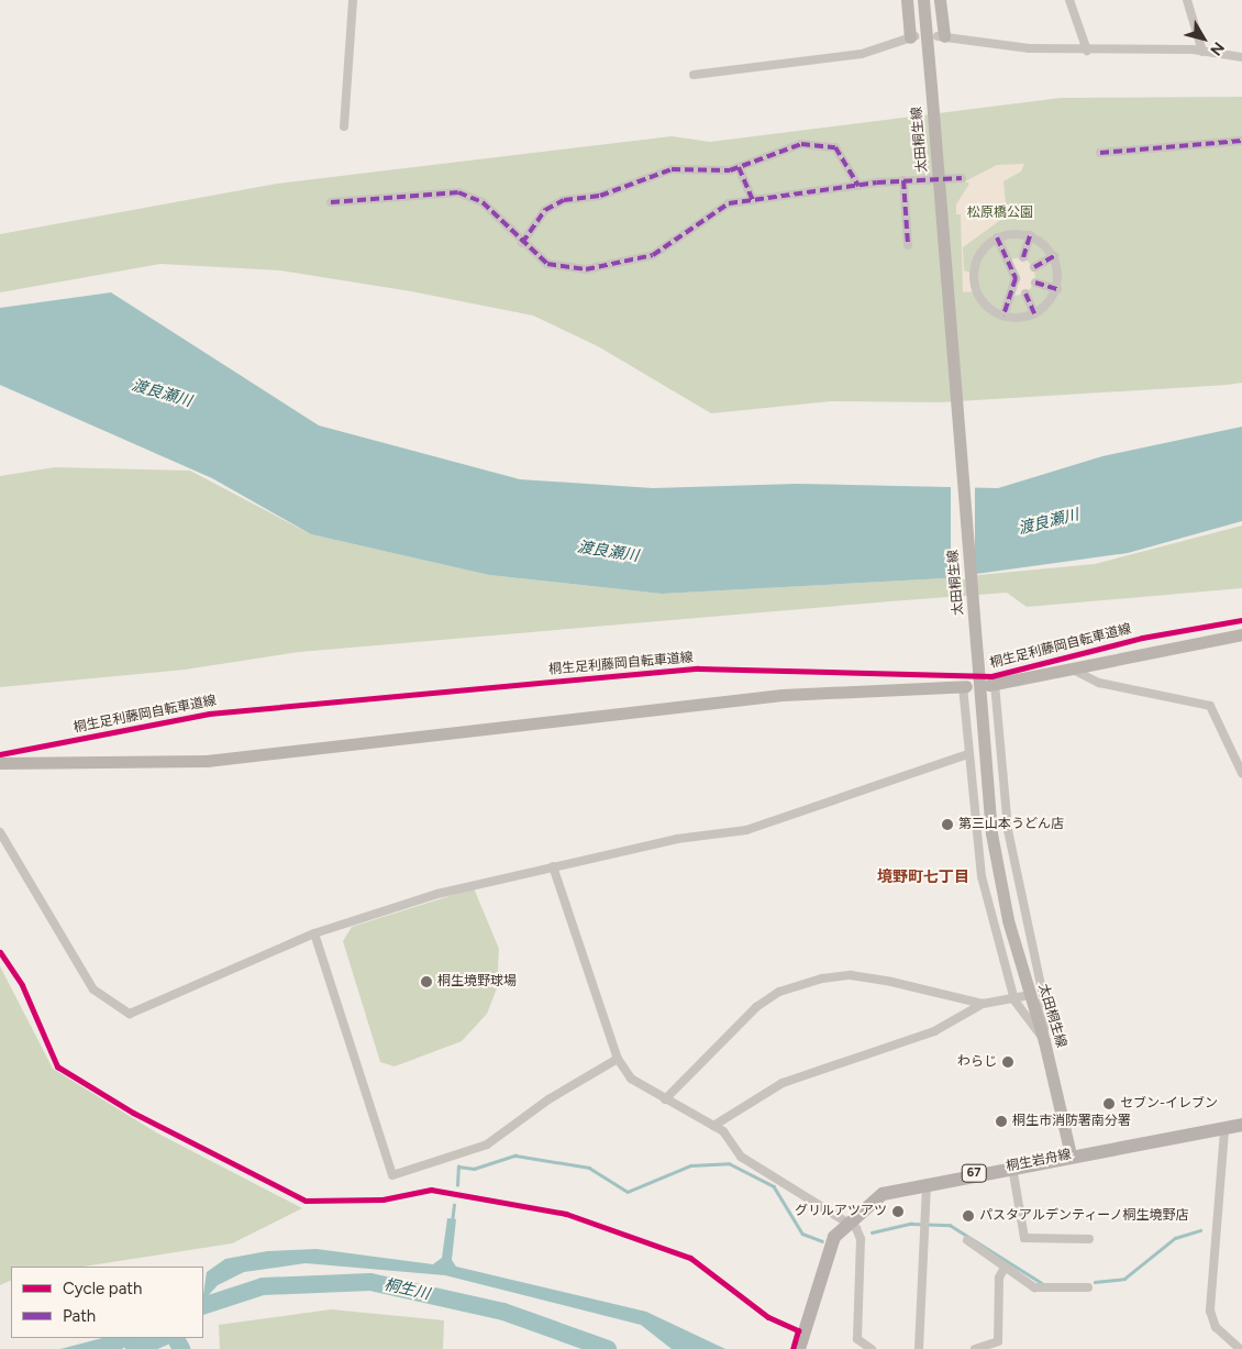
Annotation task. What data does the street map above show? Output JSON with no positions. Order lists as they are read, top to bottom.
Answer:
{
  "streets": {
    "main road": ["桐生岩舟線", "67"],
    "street": ["太田桐生線"],
    "cycle path": ["桐生足利藤岡自転車道線"]
  },
  "crossings": [
    ["太田桐生線", "桐生岩舟線"]
  ],
  "districts": ["境野町七丁目"],
  "water": ["渡良瀬川", "桐生川"],
  "parks": ["松原橋公園"],
  "places": [
    "第三山本うどん店",
    "桐生境野球場",
    "わらじ",
    "セブン-イレブン",
    "桐生市消防署南分署",
    "グリルアツアツ",
    "パスタアルデンティーノ桐生境野店"
  ],
  "legend": ["Cycle path", "Path"],
  "north": "bottom right"
}
